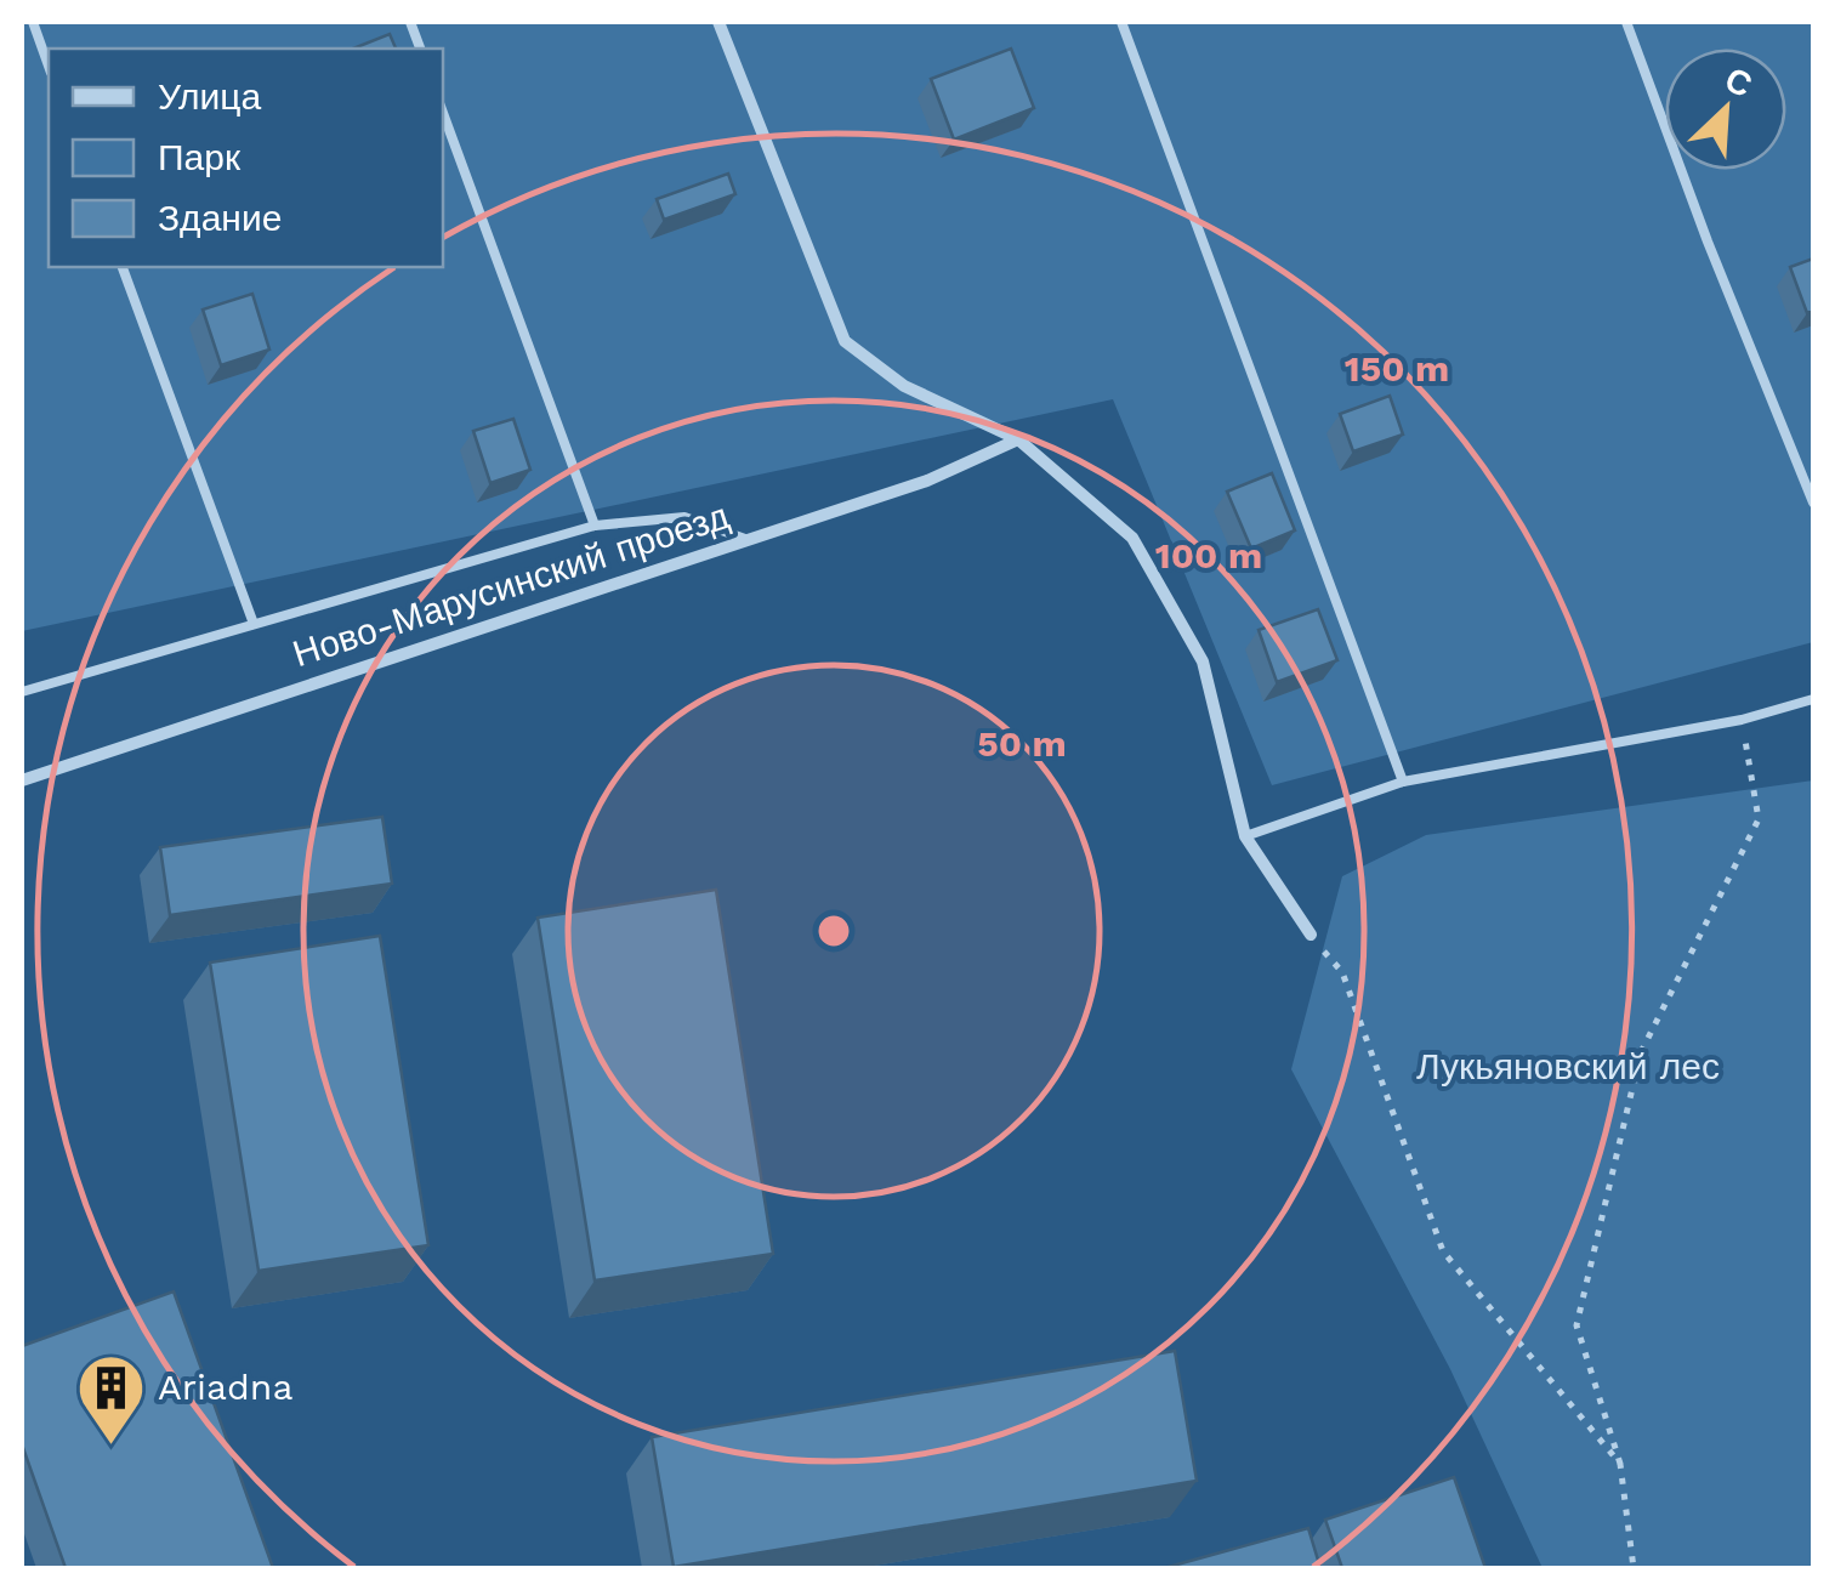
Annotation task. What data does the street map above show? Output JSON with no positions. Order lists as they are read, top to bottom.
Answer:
{
  "streets": {
    "street": ["Ново-Марусинский проезд"]
  },
  "parks": ["Лукьяновский лес"],
  "places": {
    "building": ["Ariadna"]
  },
  "legend": ["Улица", "Парк", "Здание"],
  "north": "top right",
  "rings": ["150 m", "100 m", "50 m"]
}
